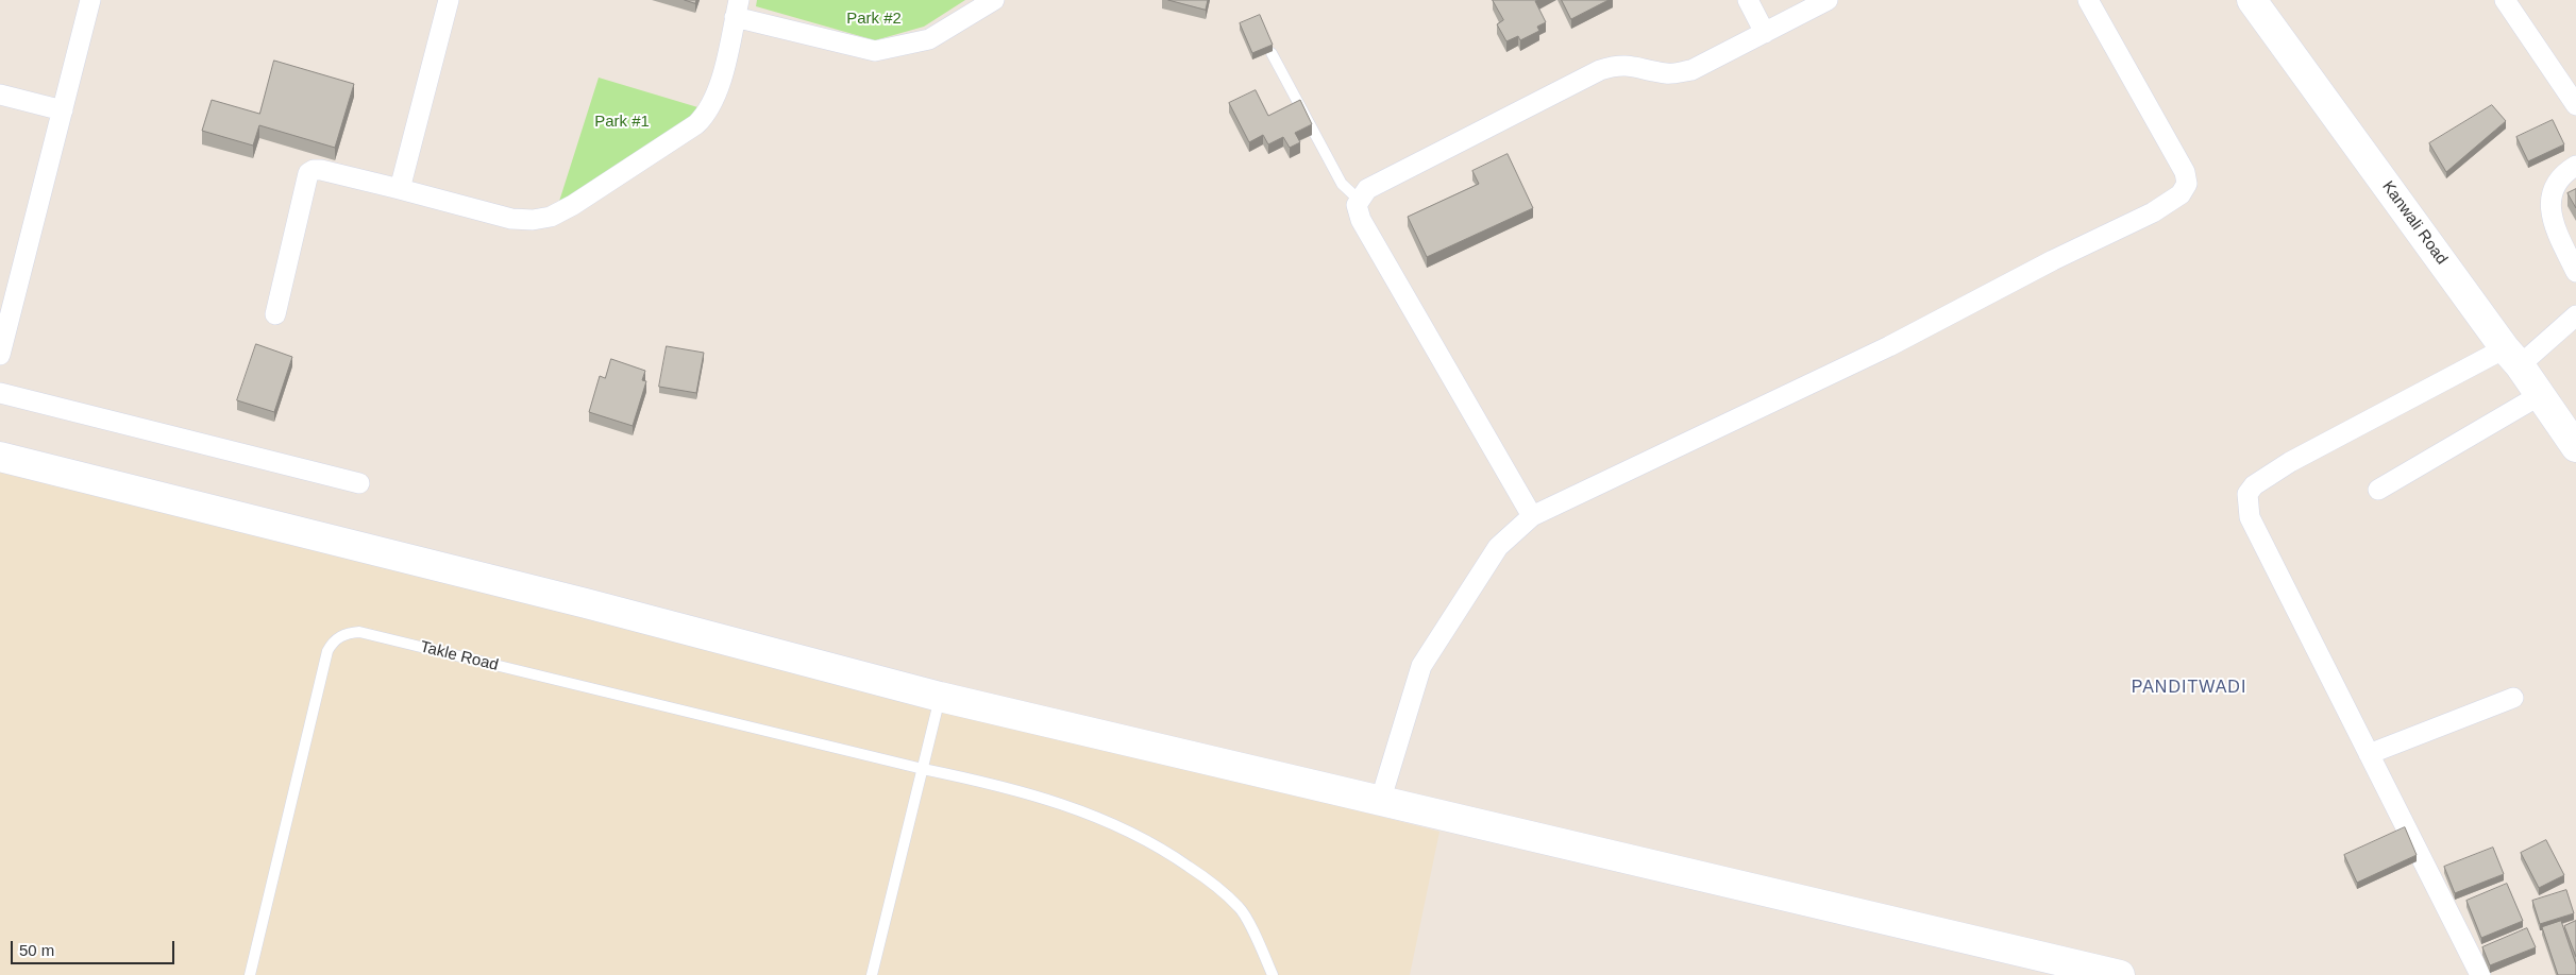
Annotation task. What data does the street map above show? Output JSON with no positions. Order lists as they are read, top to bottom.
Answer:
{
  "streets": {
    "main road": ["Kanwali Road"],
    "lane": ["Takle Road"]
  },
  "districts": ["PANDITWADI"],
  "parks": ["Park #2", "Park #1"],
  "scale_bar": "50 m"
}
